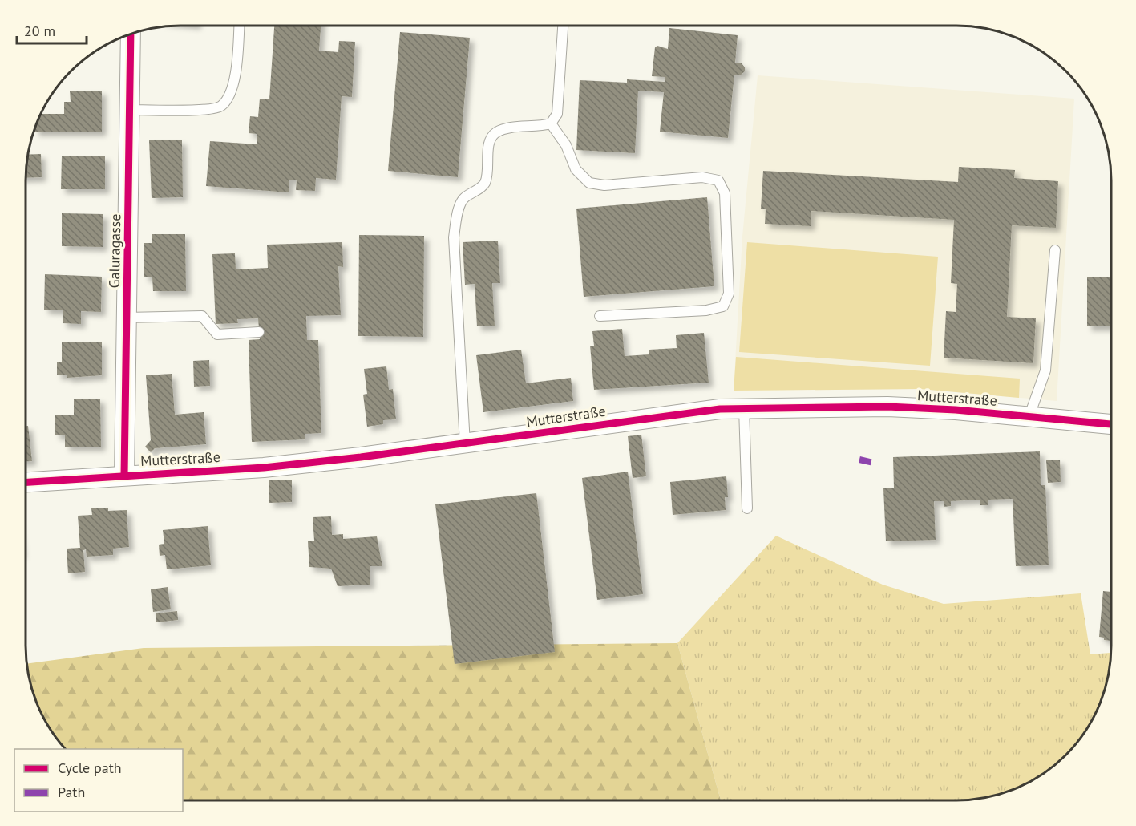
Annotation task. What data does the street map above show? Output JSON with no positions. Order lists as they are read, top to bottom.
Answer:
{
  "streets": {
    "street": ["Galuragasse", "Mutterstraße"]
  },
  "crossings": [
    ["Galuragasse", "Mutterstraße"]
  ],
  "legend": ["Cycle path", "Path"],
  "scale_bar": "20 m"
}
